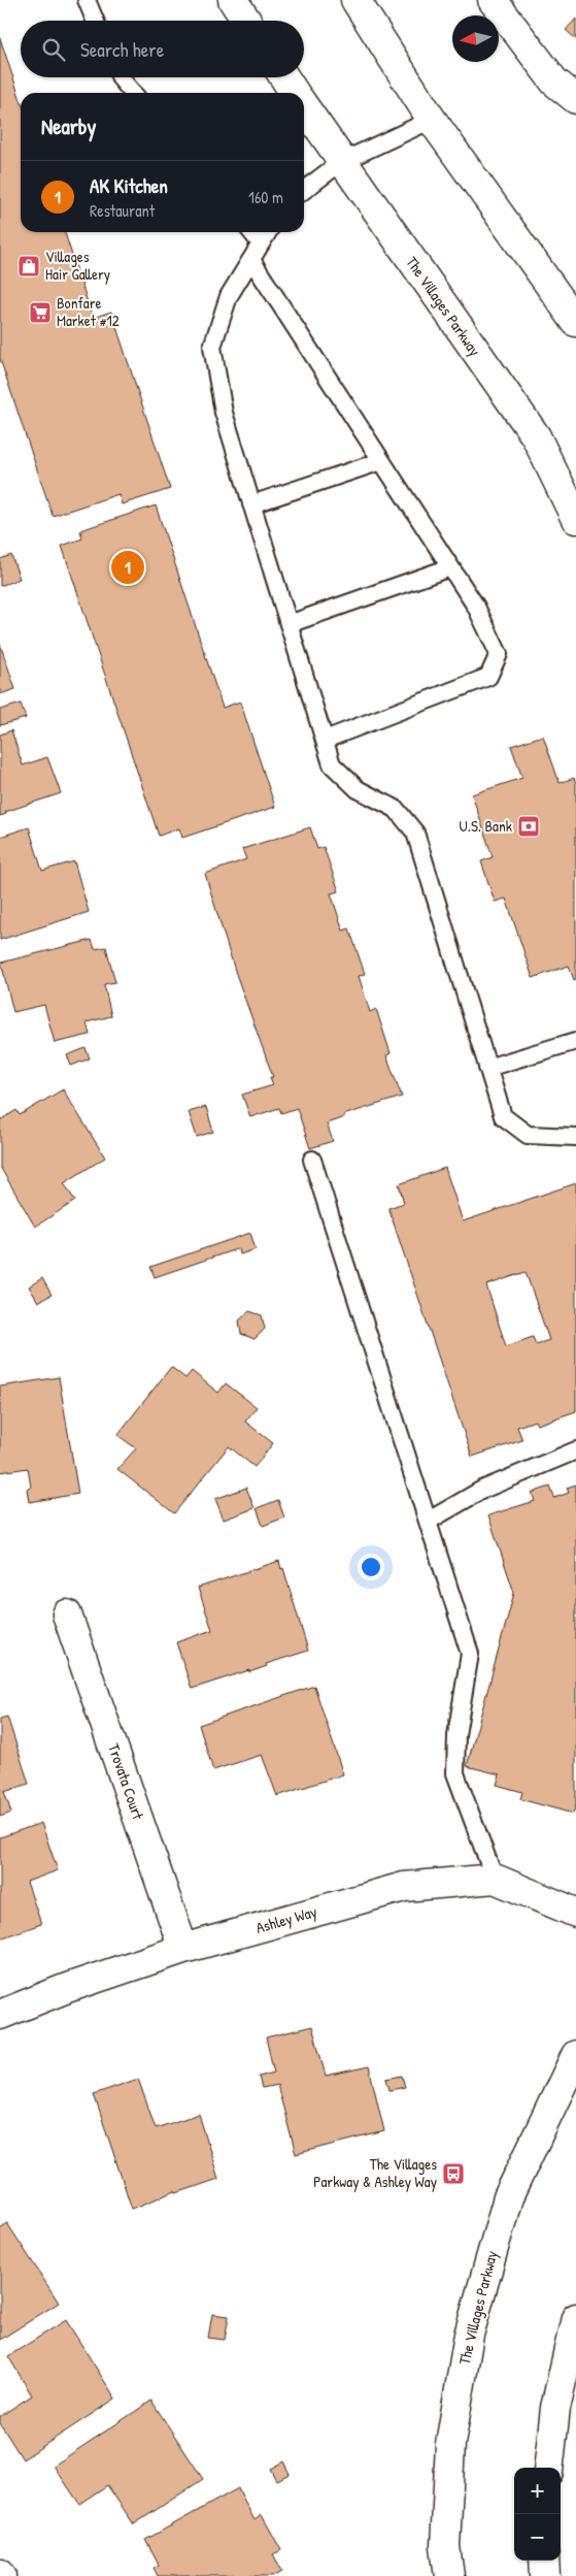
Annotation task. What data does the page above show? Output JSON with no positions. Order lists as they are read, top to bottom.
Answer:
{
  "streets": {
    "street": ["The Villages Parkway", "Trovata Court", "Ashley Way"]
  },
  "crossings": [
    ["Trovata Court", "Ashley Way"]
  ],
  "places": {
    "shop": ["Villages Hair Gallery"],
    "supermarket": ["Bonfare Market #12"],
    "bank": ["U.S. Bank"],
    "bus stop": ["The Villages Parkway & Ashley Way"]
  },
  "north": "left",
  "page": {
    "search": "Search here",
    "heading": "Nearby",
    "list": [
      {
        "mark": "1",
        "name": "AK Kitchen",
        "note": "Restaurant",
        "value": "160 m"
      }
    ],
    "pins": "1",
    "map_buttons": ["+", "−"]
  }
}
